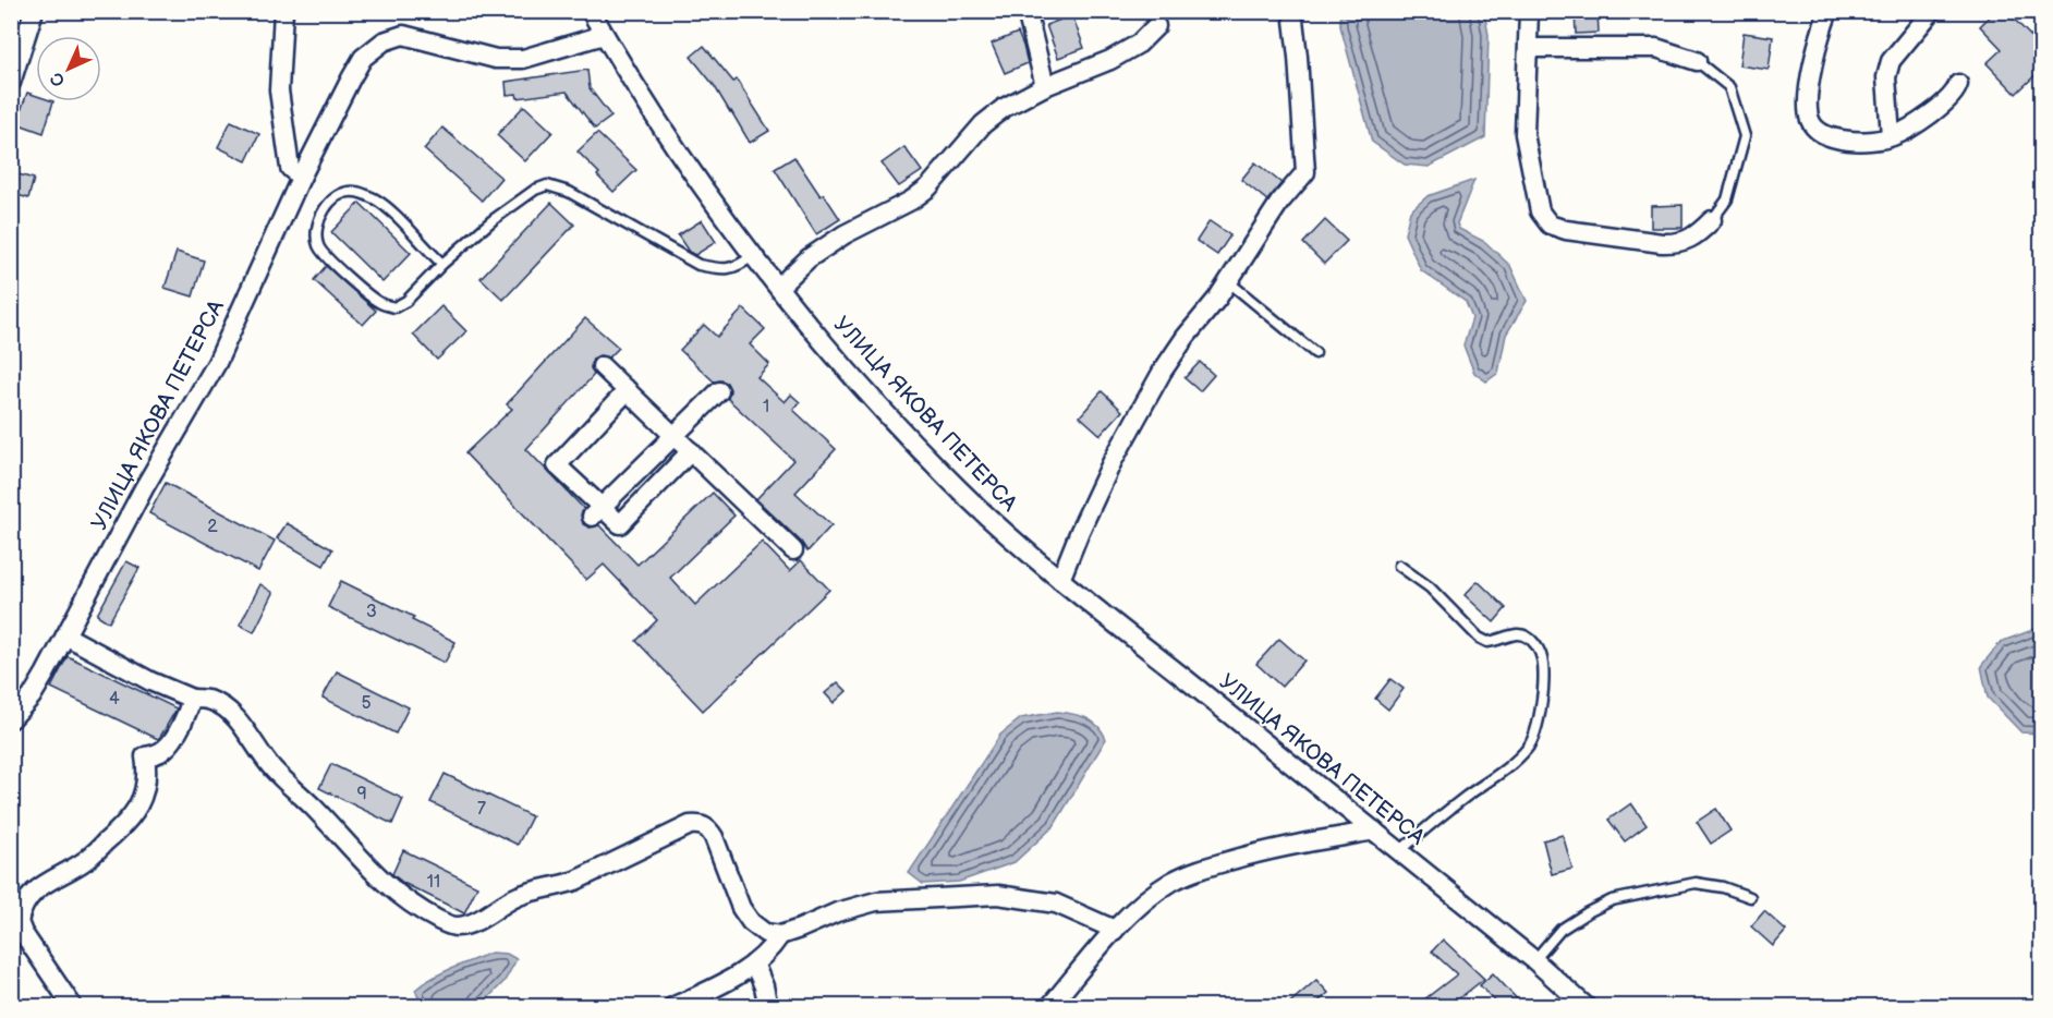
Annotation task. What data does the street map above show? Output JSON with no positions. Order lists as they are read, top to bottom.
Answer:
{
  "streets": {
    "street": ["УЛИЦА ЯКОВА ПЕТЕРСА"]
  },
  "house_numbers": [
    "1",
    "2",
    "3",
    "4",
    "5",
    "9",
    "7",
    "11"
  ],
  "north": "bottom left"
}
